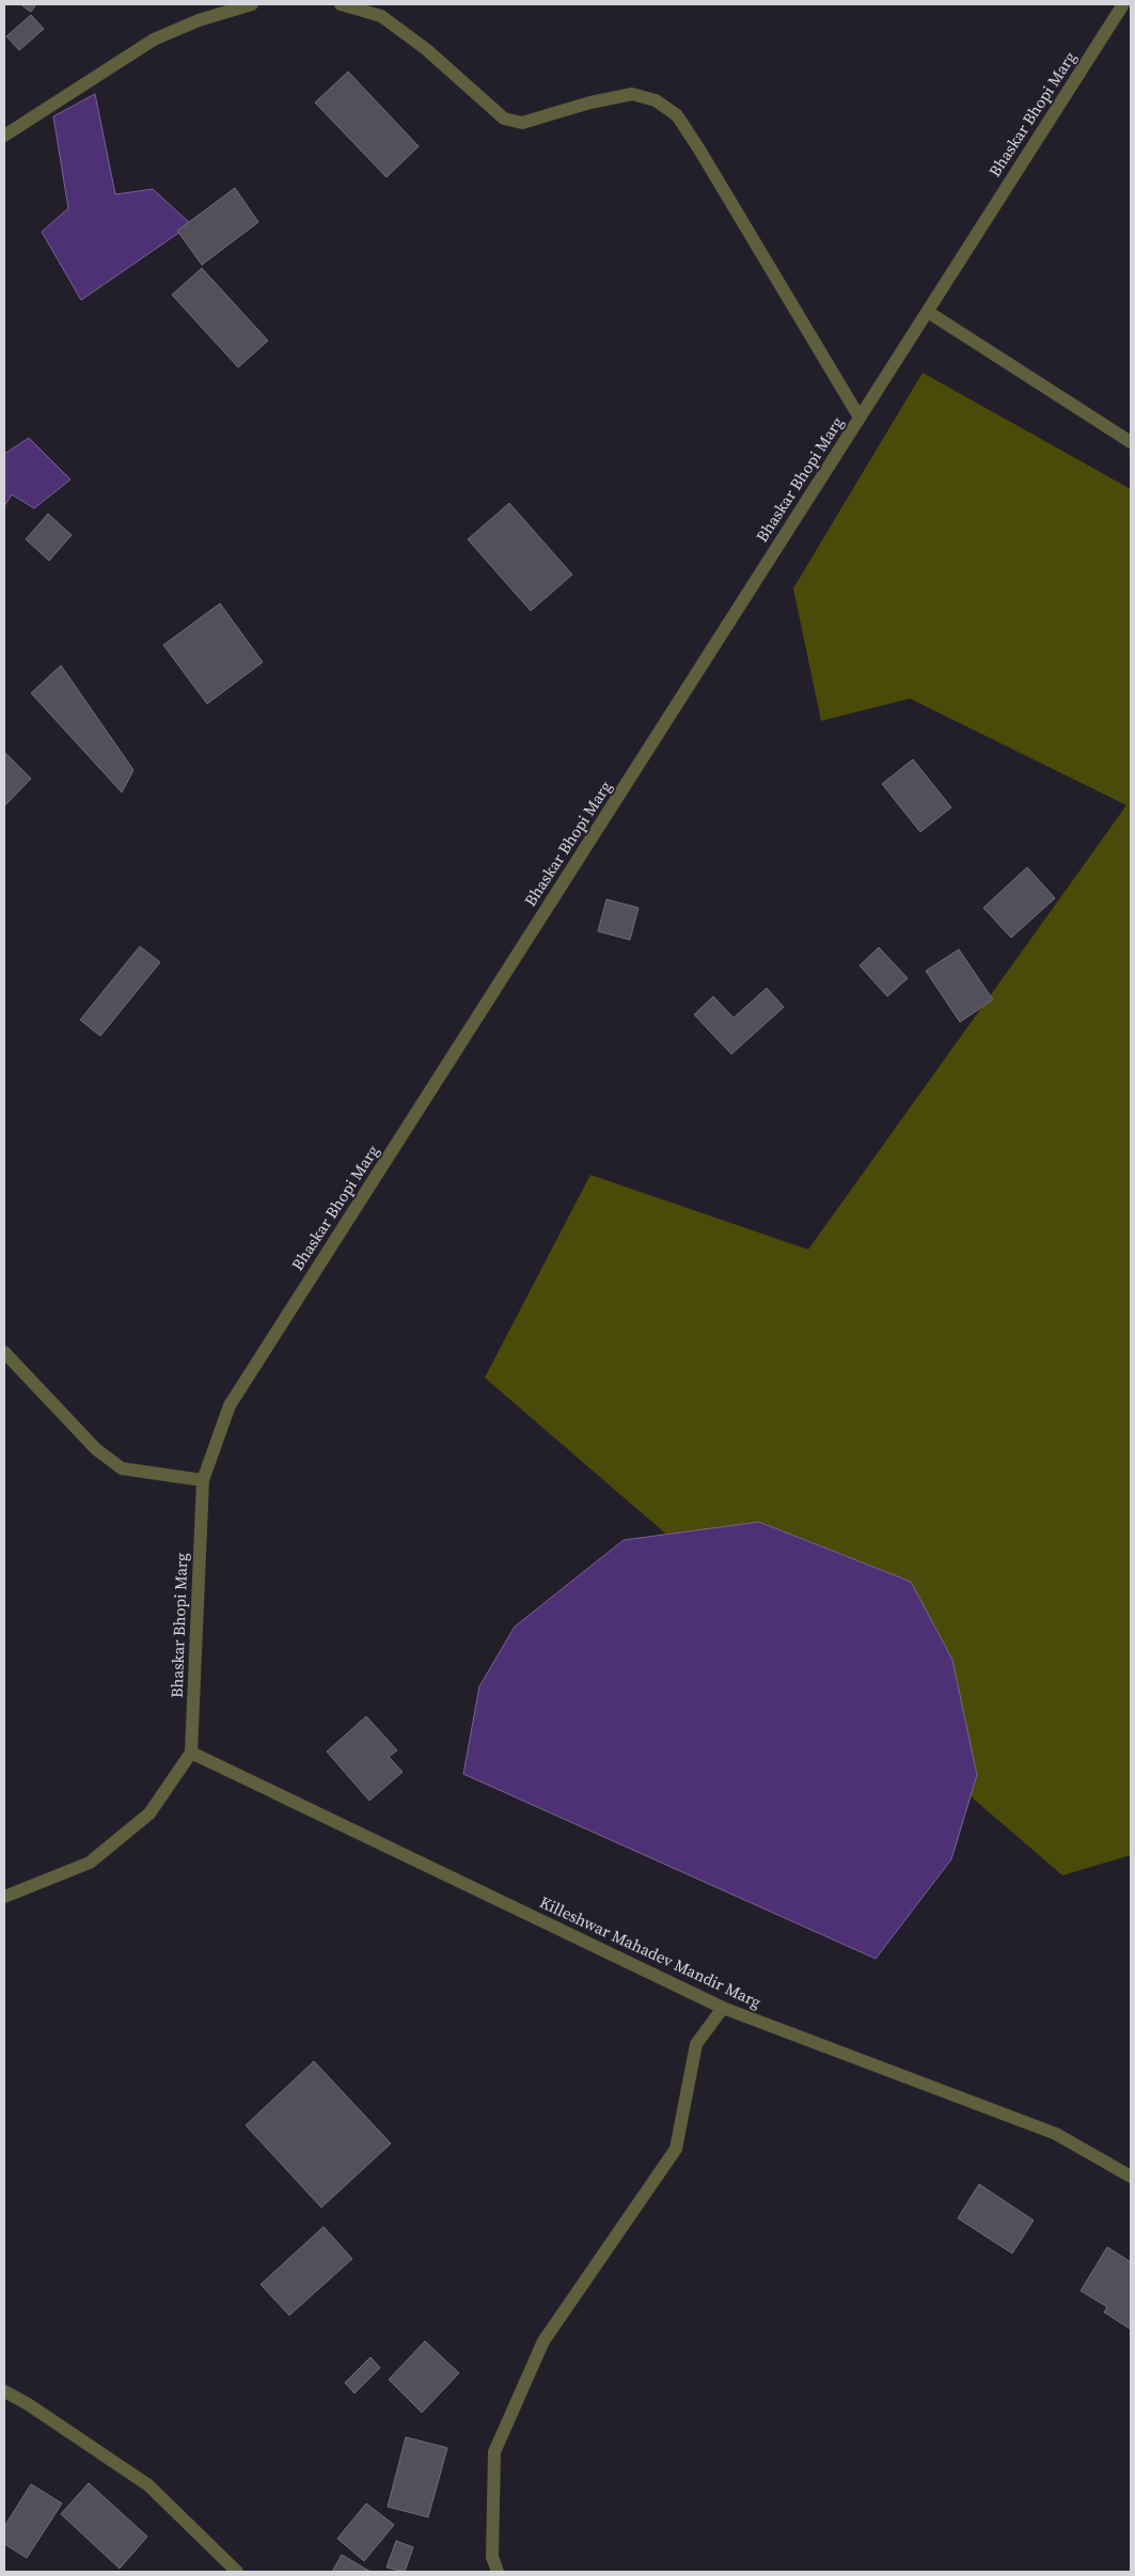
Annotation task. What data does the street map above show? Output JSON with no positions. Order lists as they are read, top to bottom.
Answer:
{
  "streets": {
    "street": ["Bhaskar Bhopi Marg", "Killeshwar Mahadev Mandir Marg"]
  },
  "crossings": [
    ["Bhaskar Bhopi Marg", "Killeshwar Mahadev Mandir Marg"]
  ]
}
